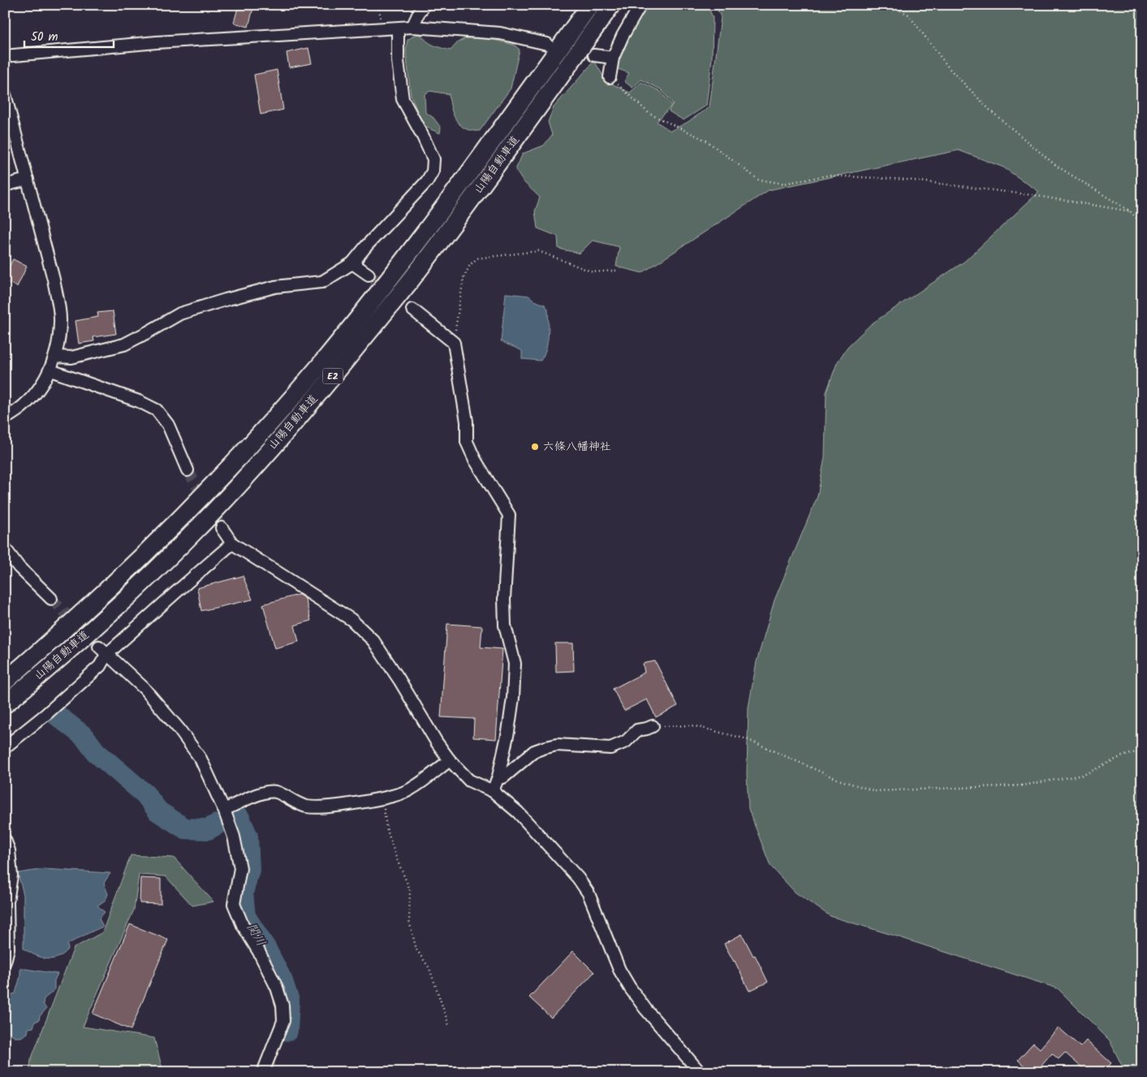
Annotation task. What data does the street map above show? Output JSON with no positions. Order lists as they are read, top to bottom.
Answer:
{
  "streets": {
    "highway": ["山陽自動車道", "E2"]
  },
  "water": ["関川"],
  "places": ["六條八幡神社"],
  "scale_bar": "50 m"
}
